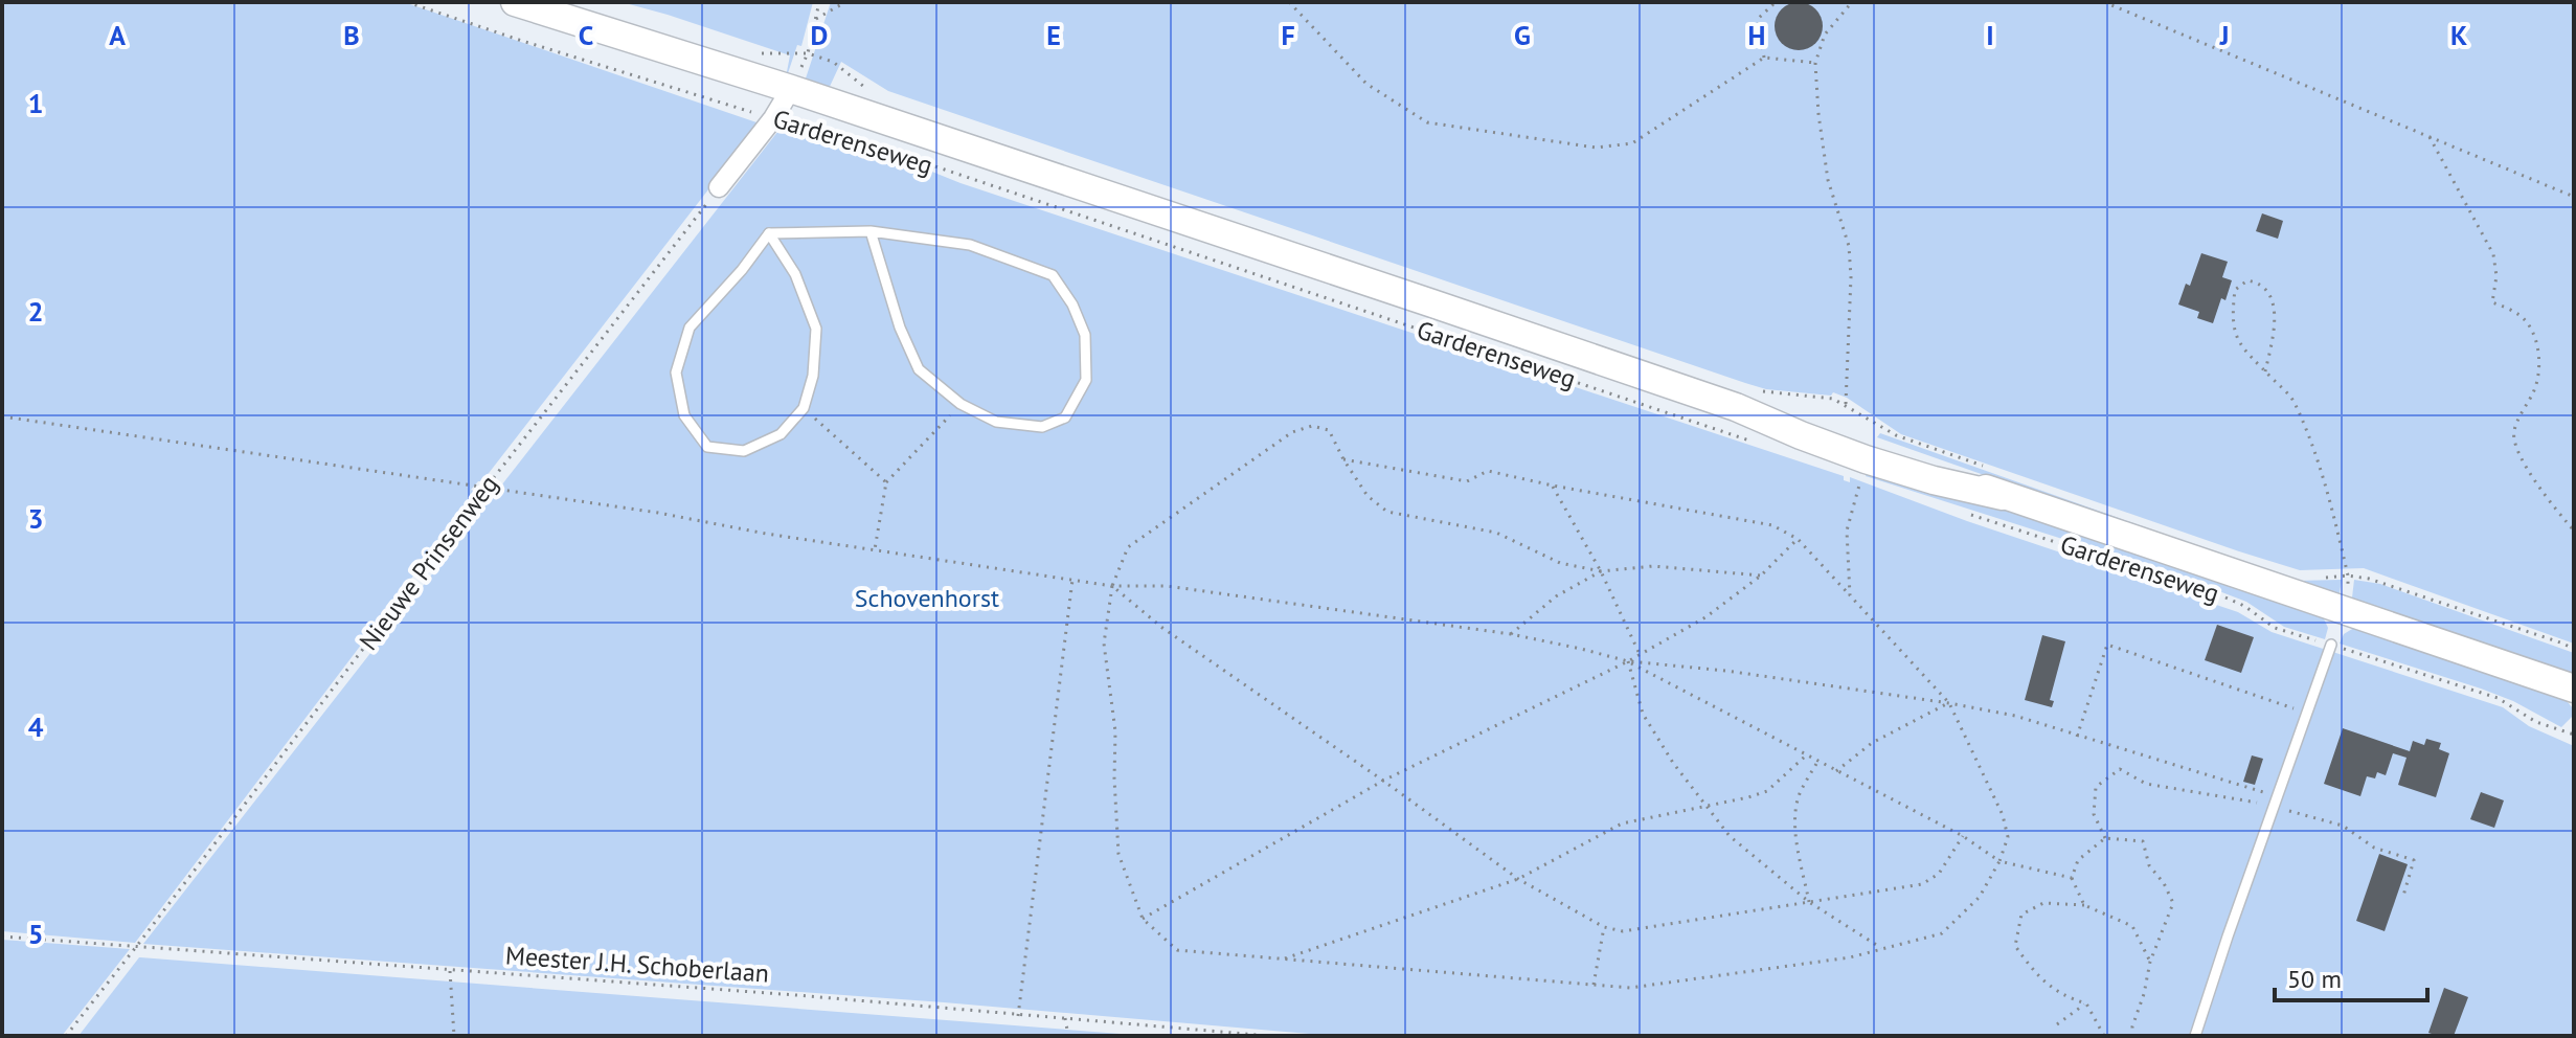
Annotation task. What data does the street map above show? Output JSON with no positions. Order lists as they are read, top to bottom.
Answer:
{
  "streets": {
    "main road": ["Garderenseweg"],
    "path": ["Nieuwe Prinsenweg", "Meester J.H. Schoberlaan"]
  },
  "crossings": [
    ["Nieuwe Prinsenweg", "Meester J.H. Schoberlaan"]
  ],
  "parks": ["Schovenhorst"],
  "scale_bar": "50 m",
  "grid": {
    "columns": [
      "A",
      "B",
      "C",
      "D",
      "E",
      "F",
      "G",
      "H",
      "I",
      "J",
      "K"
    ],
    "rows": [
      "1",
      "2",
      "3",
      "4",
      "5"
    ]
  }
}
